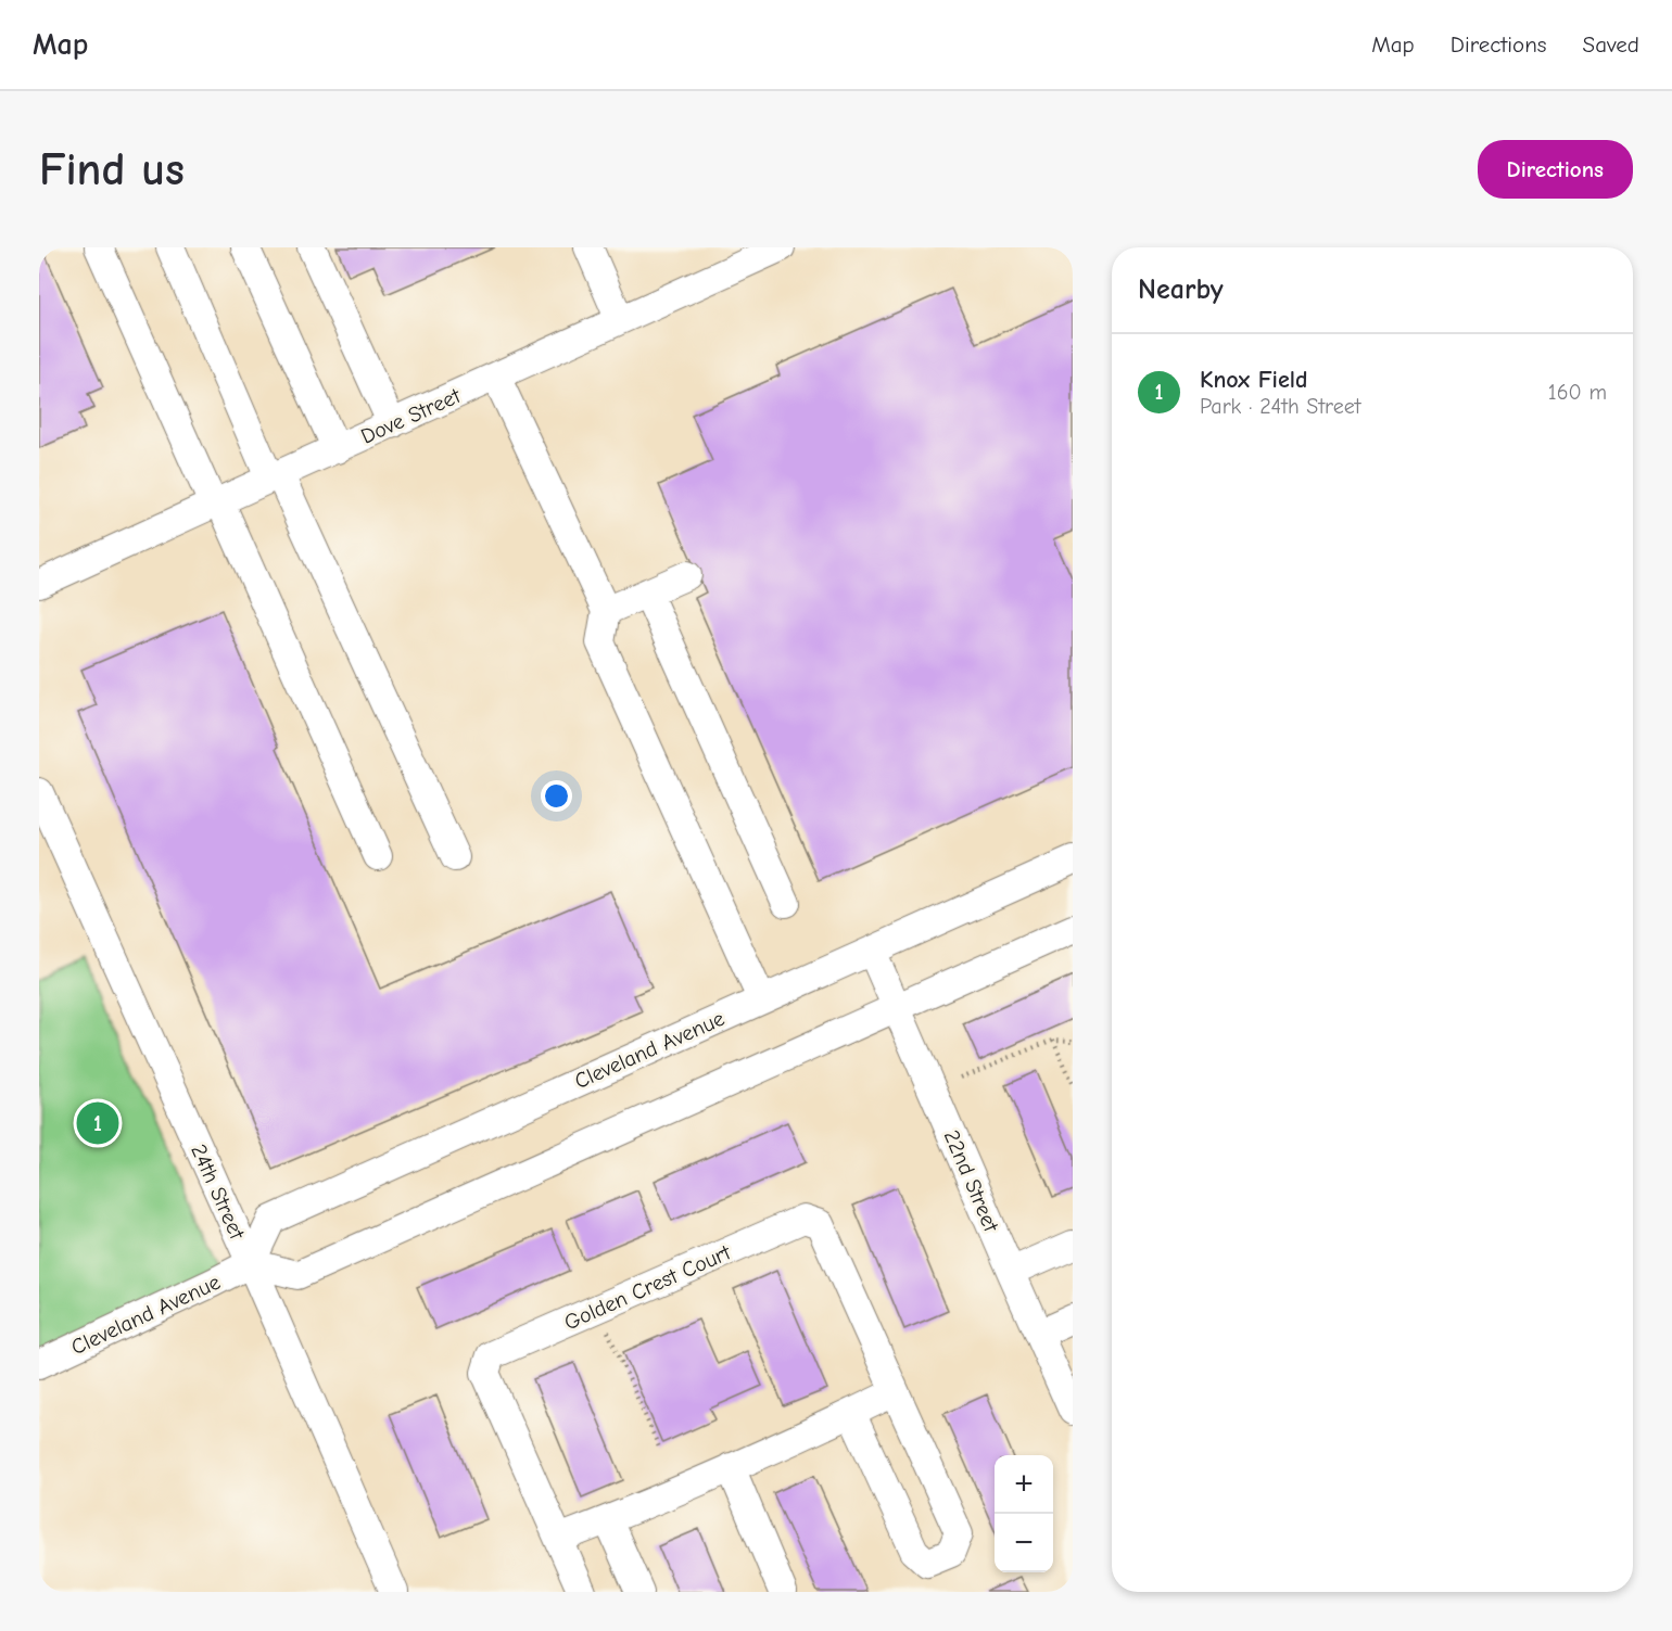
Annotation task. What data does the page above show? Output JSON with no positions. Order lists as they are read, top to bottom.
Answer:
{
  "streets": {
    "street": [
      "Dove Street",
      "Cleveland Avenue",
      "22nd Street",
      "24th Street",
      "Golden Crest Court"
    ]
  },
  "crossings": [
    ["Cleveland Avenue", "22nd Street"],
    ["Cleveland Avenue", "24th Street"]
  ],
  "page": {
    "header": "Map",
    "nav": ["Map", "Directions", "Saved"],
    "buttons": "Directions",
    "title": "Find us",
    "heading": "Nearby",
    "list": [
      {
        "mark": "1",
        "name": "Knox Field",
        "note": "Park · 24th Street",
        "value": "160 m"
      }
    ],
    "pins": "1",
    "map_buttons": ["+", "−"]
  }
}
